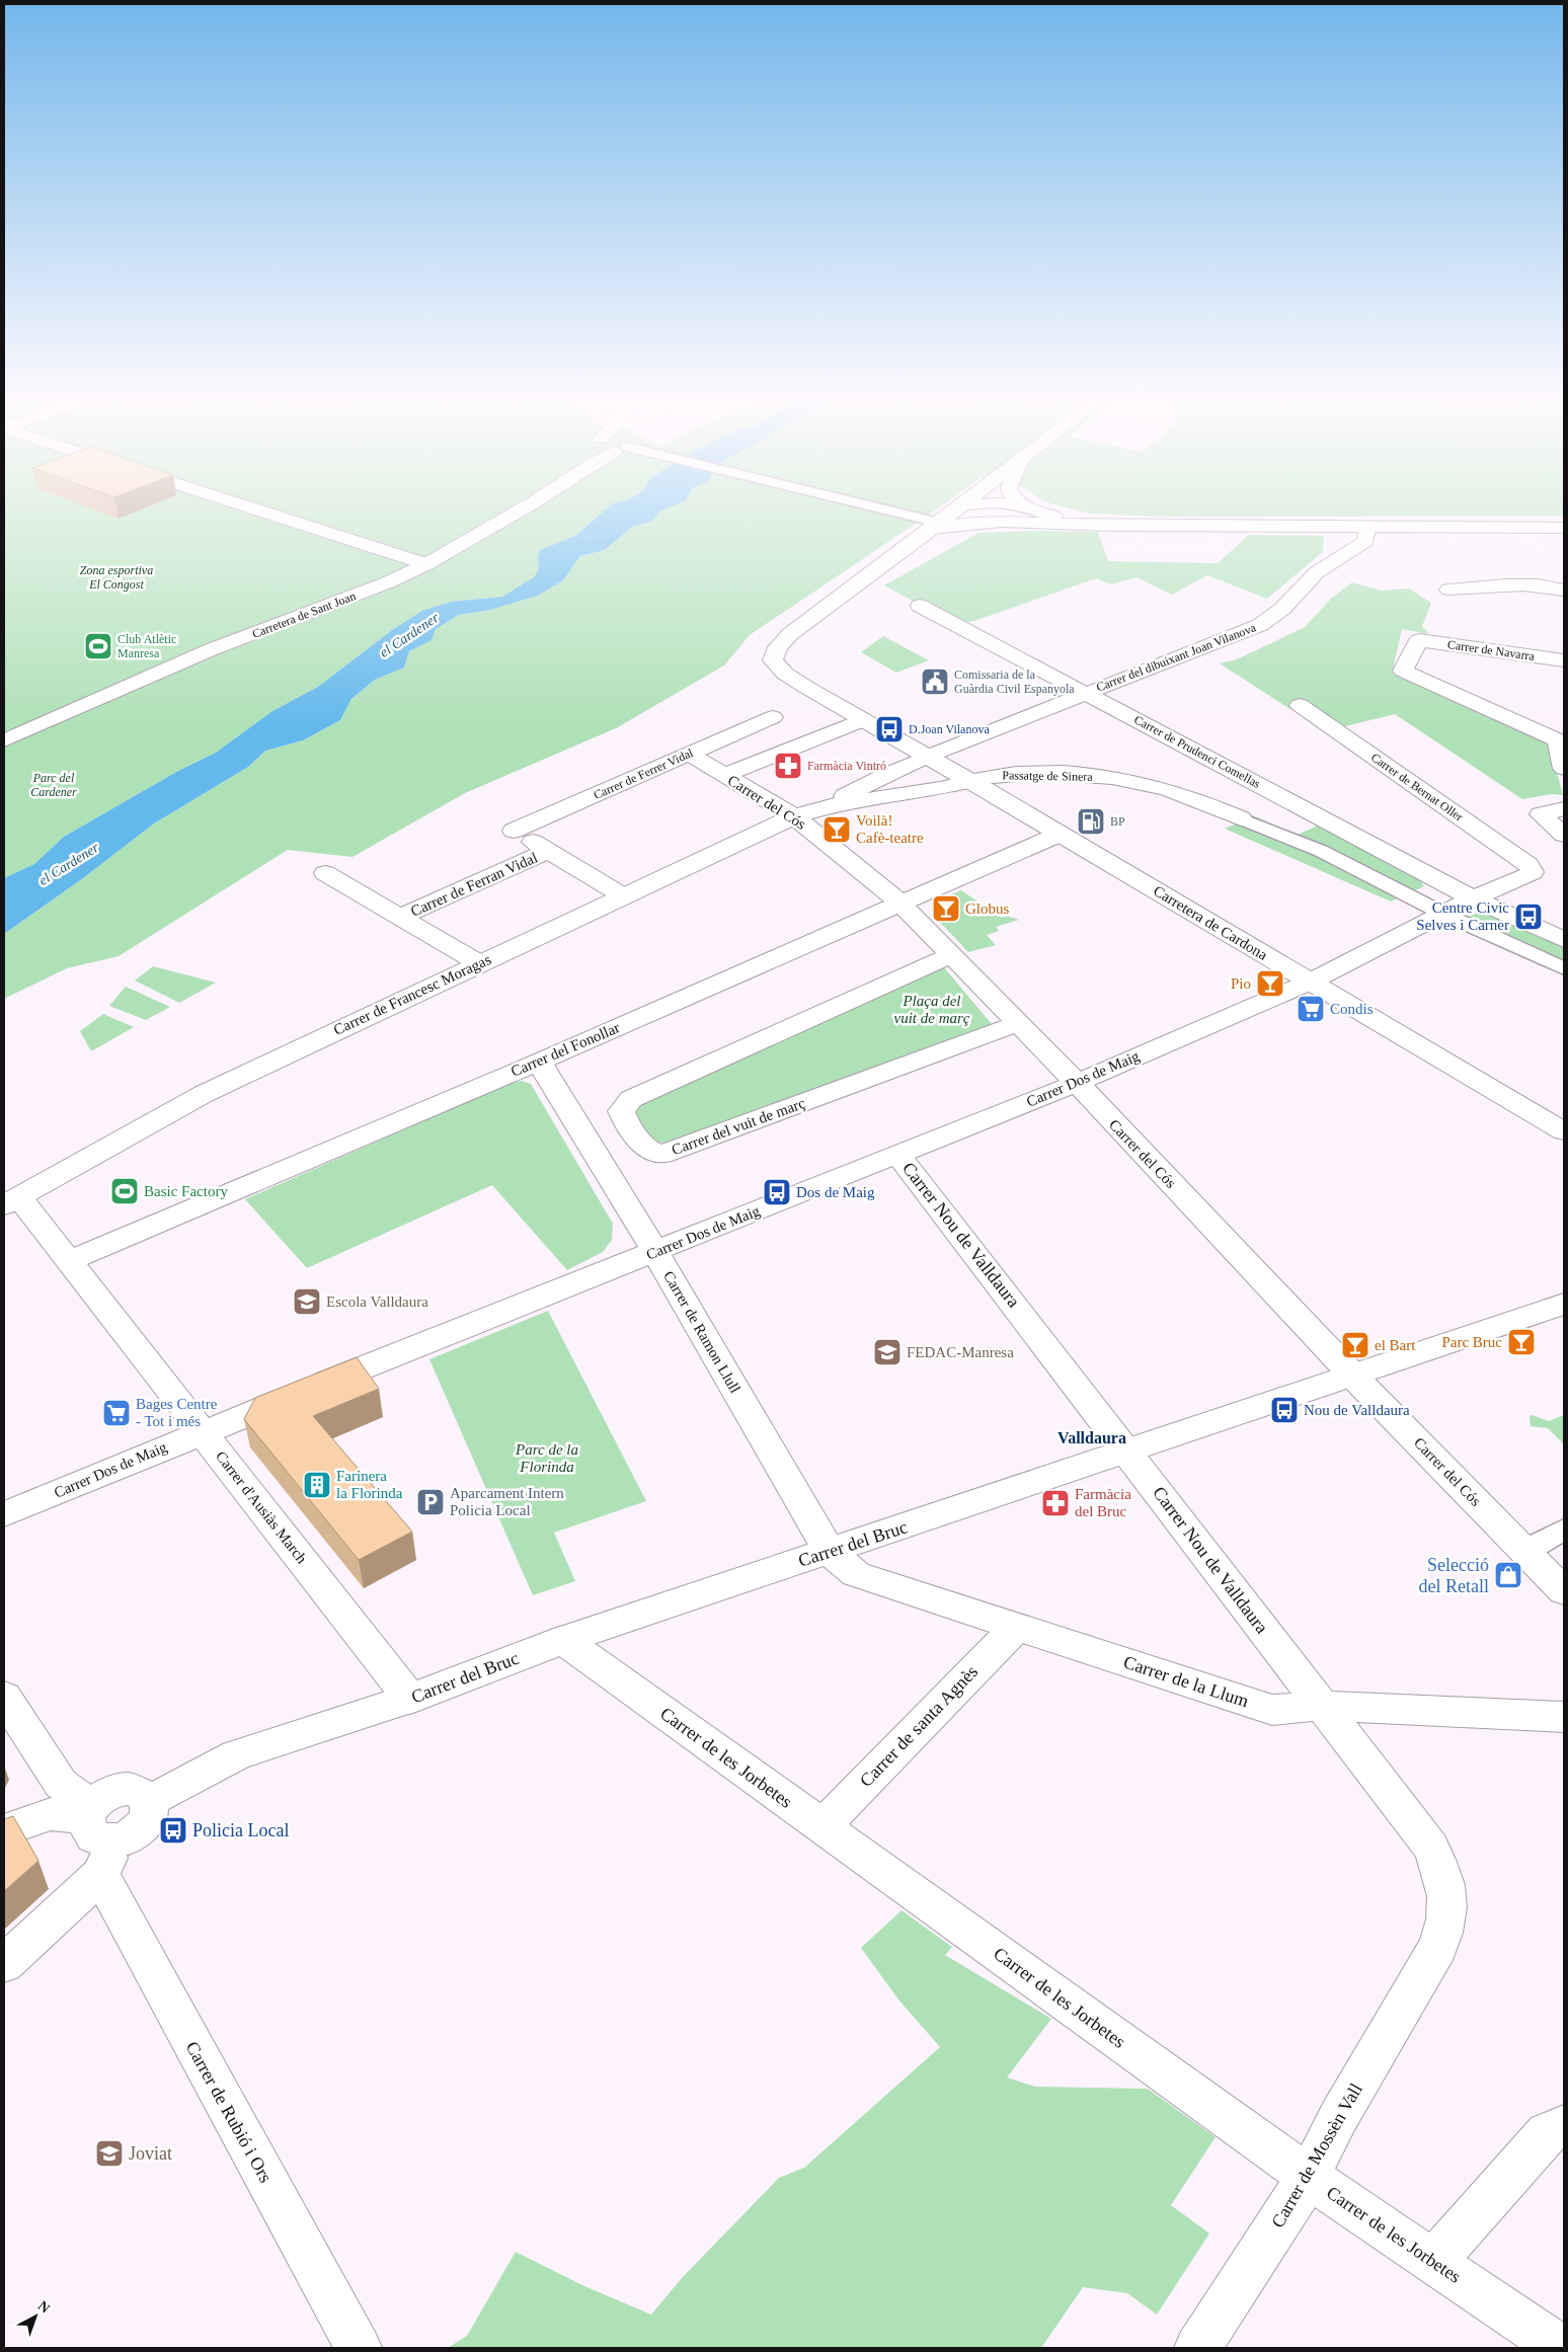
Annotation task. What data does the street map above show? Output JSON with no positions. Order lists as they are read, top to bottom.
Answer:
{
  "streets": {
    "street": [
      "Carretera de Sant Joan",
      "Carrer de Navarra",
      "Carrer del dibuixant Joan Vilanova",
      "Carrer de Prudenci Comellas",
      "Carrer de Ferrer Vidal",
      "Passatge de Sinera",
      "Carrer de Bernat Oller",
      "Carrer del Cós",
      "Carrer de Ferran Vidal",
      "Carretera de Cardona",
      "Carrer de Francesc Moragas",
      "Carrer del Fonollar",
      "Carrer Dos de Maig",
      "Carrer del vuit de març",
      "Carrer Nou de Valldaura",
      "Carrer de Ramon Llull",
      "Carrer d'Ausiàs March",
      "Carrer del Bruc",
      "Carrer de la Llum",
      "Carrer de santa Agnès",
      "Carrer de les Jorbetes",
      "Carrer de Rubió i Ors",
      "Carrer de Mossèn Vall"
    ]
  },
  "crossings": [
    ["Carrer del dibuixant Joan Vilanova", "Carrer de Prudenci Comellas"],
    ["Carrer del dibuixant Joan Vilanova", "Carretera de Cardona"],
    ["Carrer del dibuixant Joan Vilanova", "Carrer de Francesc Moragas"],
    ["Carrer de Prudenci Comellas", "Carrer Dos de Maig"],
    ["Carrer de Ferrer Vidal", "Carrer del Cós"],
    ["Carrer de Ferrer Vidal", "Carrer de Ferran Vidal"],
    ["Passatge de Sinera", "Carretera de Cardona"],
    ["Passatge de Sinera", "Carrer de Francesc Moragas"],
    ["Carrer de Bernat Oller", "Carrer Dos de Maig"],
    ["Carrer del Cós", "Carrer de Francesc Moragas"],
    ["Carrer del Cós", "Carrer del Fonollar"],
    ["Carrer del Cós", "Carrer Dos de Maig"],
    ["Carrer del Cós", "Carrer del vuit de març"],
    ["Carrer del Cós", "Carrer del Bruc"],
    ["Carretera de Cardona", "Carrer de Francesc Moragas"],
    ["Carretera de Cardona", "Carrer del Fonollar"],
    ["Carretera de Cardona", "Carrer Dos de Maig"],
    ["Carrer de Francesc Moragas", "Carrer d'Ausiàs March"],
    ["Carrer del Fonollar", "Carrer de Ramon Llull"],
    ["Carrer del Fonollar", "Carrer d'Ausiàs March"],
    ["Carrer Dos de Maig", "Carrer Nou de Valldaura"],
    ["Carrer Dos de Maig", "Carrer de Ramon Llull"],
    ["Carrer Dos de Maig", "Carrer d'Ausiàs March"],
    ["Carrer Nou de Valldaura", "Carrer del Bruc"],
    ["Carrer Nou de Valldaura", "Carrer de la Llum"],
    ["Carrer Nou de Valldaura", "Carrer de Mossèn Vall"],
    ["Carrer de Ramon Llull", "Carrer del Bruc"],
    ["Carrer de Ramon Llull", "Carrer de la Llum"],
    ["Carrer d'Ausiàs March", "Carrer del Bruc"],
    ["Carrer del Bruc", "Carrer de la Llum"],
    ["Carrer del Bruc", "Carrer de les Jorbetes"],
    ["Carrer del Bruc", "Carrer de Rubió i Ors"],
    ["Carrer de la Llum", "Carrer de santa Agnès"],
    ["Carrer de santa Agnès", "Carrer de les Jorbetes"],
    ["Carrer de les Jorbetes", "Carrer de Mossèn Vall"]
  ],
  "districts": ["Valldaura"],
  "water": ["el Cardener"],
  "parks": [
    "Zona esportiva El Congost",
    "Parc del Cardener",
    "Plaça del vuit de març",
    "Parc de la Florinda"
  ],
  "places": {
    "sports": ["Club Atlètic Manresa", "Basic Factory"],
    "public building": ["Comissaria de la Guàrdia Civil Espanyola"],
    "bus stop": [
      "D.Joan Vilanova",
      "Centre Civic Selves i Carner",
      "Dos de Maig",
      "Nou de Valldaura",
      "Policia Local"
    ],
    "pharmacy": ["Farmàcia Vintró", "Farmàcia del Bruc"],
    "fuel station": ["BP"],
    "bar": [
      "Voilà! Cafè-teatre",
      "Globus",
      "Pio",
      "Parc Bruc",
      "el Bart"
    ],
    "supermarket": ["Condis", "Bages Centre - Tot i més"],
    "school or university": ["Escola Valldaura", "FEDAC-Manresa", "Joviat"],
    "building": ["Farinera la Florinda"],
    "parking": ["Aparcament Intern Policia Local"],
    "shop": ["Selecció del Retall"]
  },
  "north": "top right"
}
